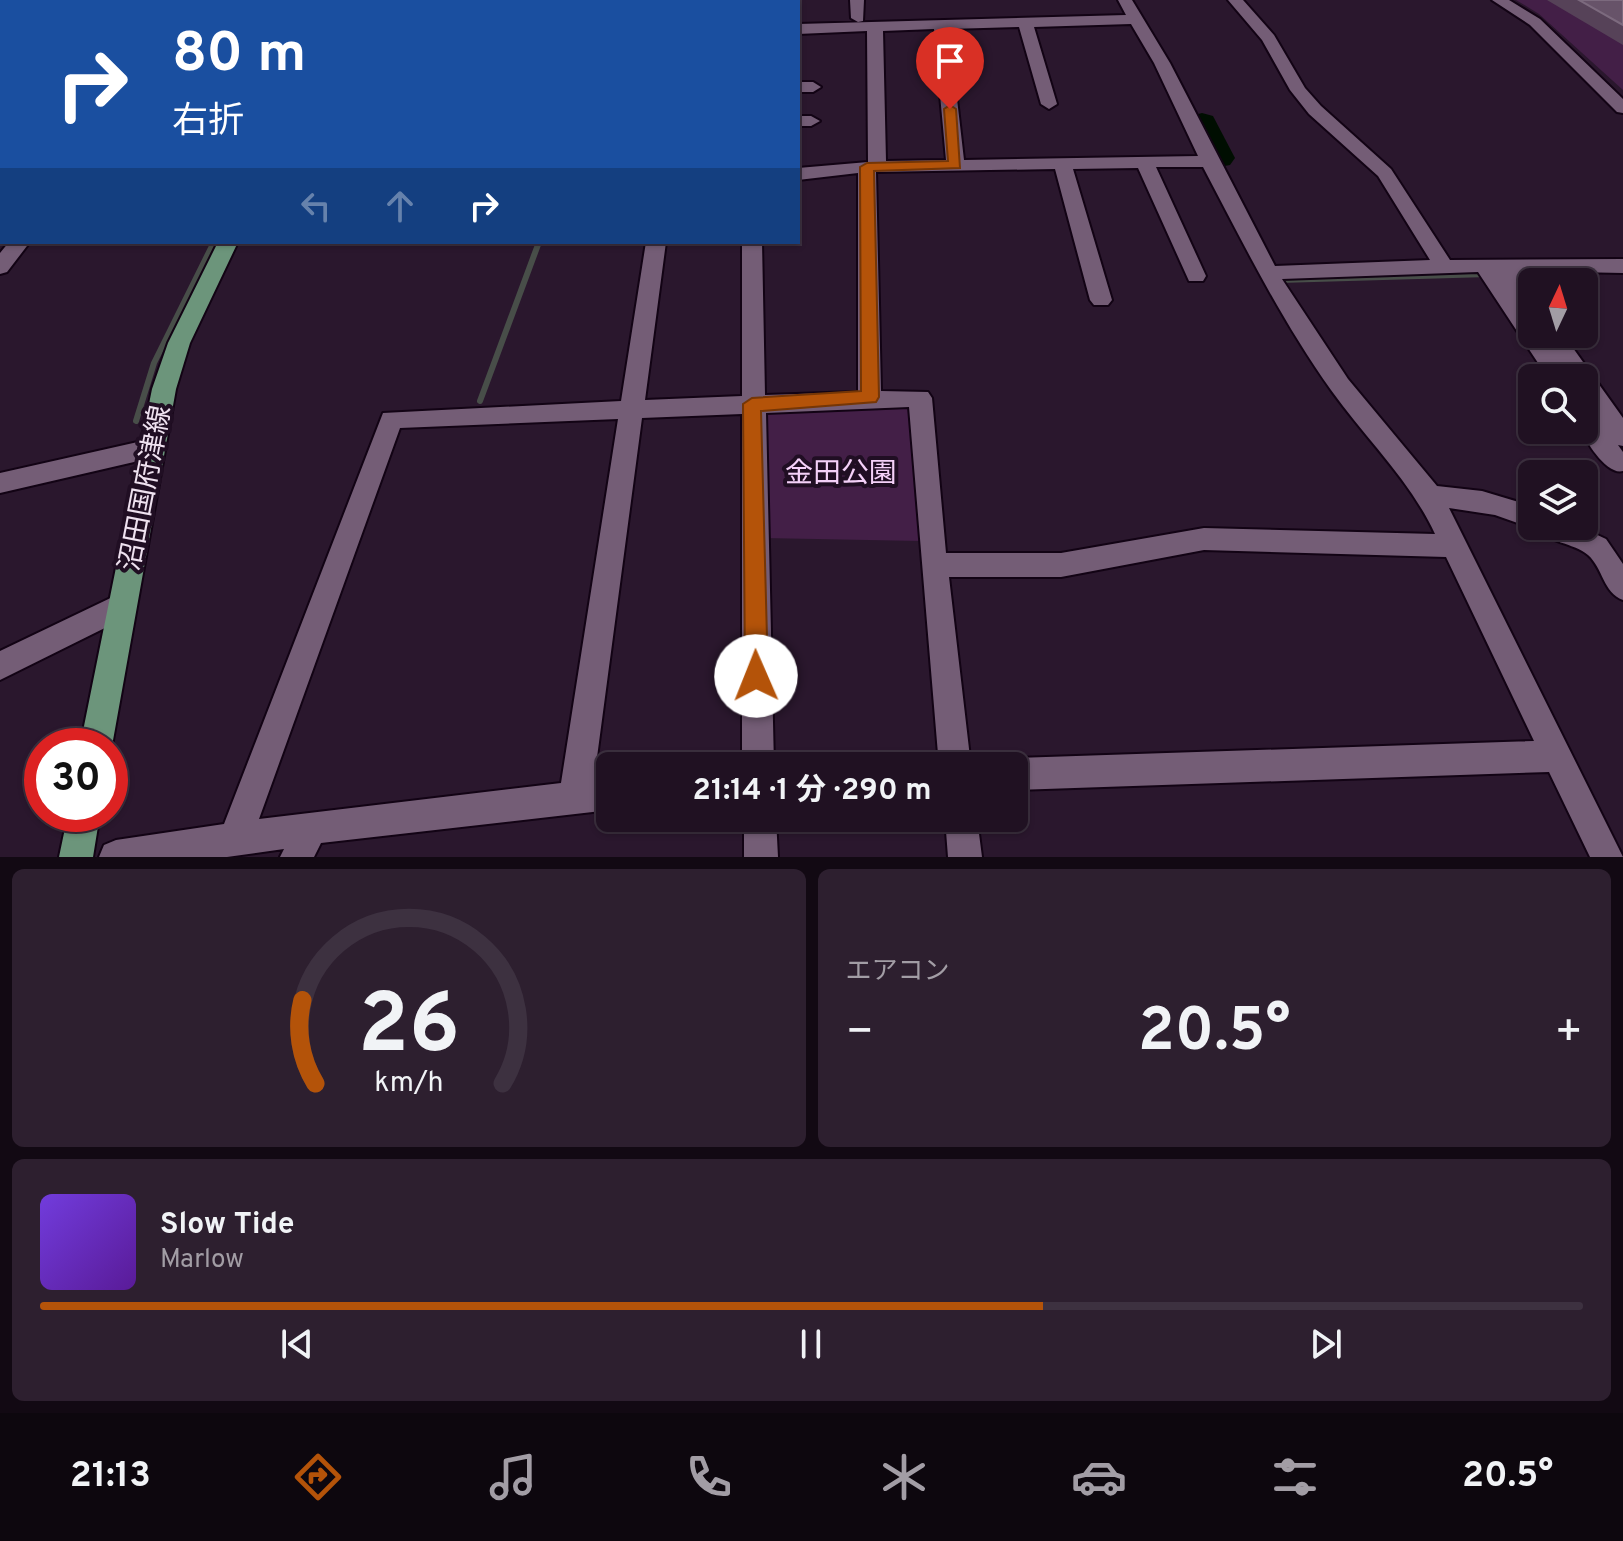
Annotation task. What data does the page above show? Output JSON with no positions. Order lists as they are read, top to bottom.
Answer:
{
  "streets": {
    "main road": ["沼田国府津線"]
  },
  "parks": ["金田公園"],
  "north": "top",
  "page": {
    "turn": ["80 m", "右折"],
    "limit": "30",
    "trip": "21:14 · 1 分 · 290 m",
    "tile": "エアコン",
    "heat": ["−", "20.5°", "+"],
    "song": ["Slow Tide", "Marlow"],
    "tabs": ["21:13", "20.5°"],
    "gauge": ["26", "km/h"]
  }
}
